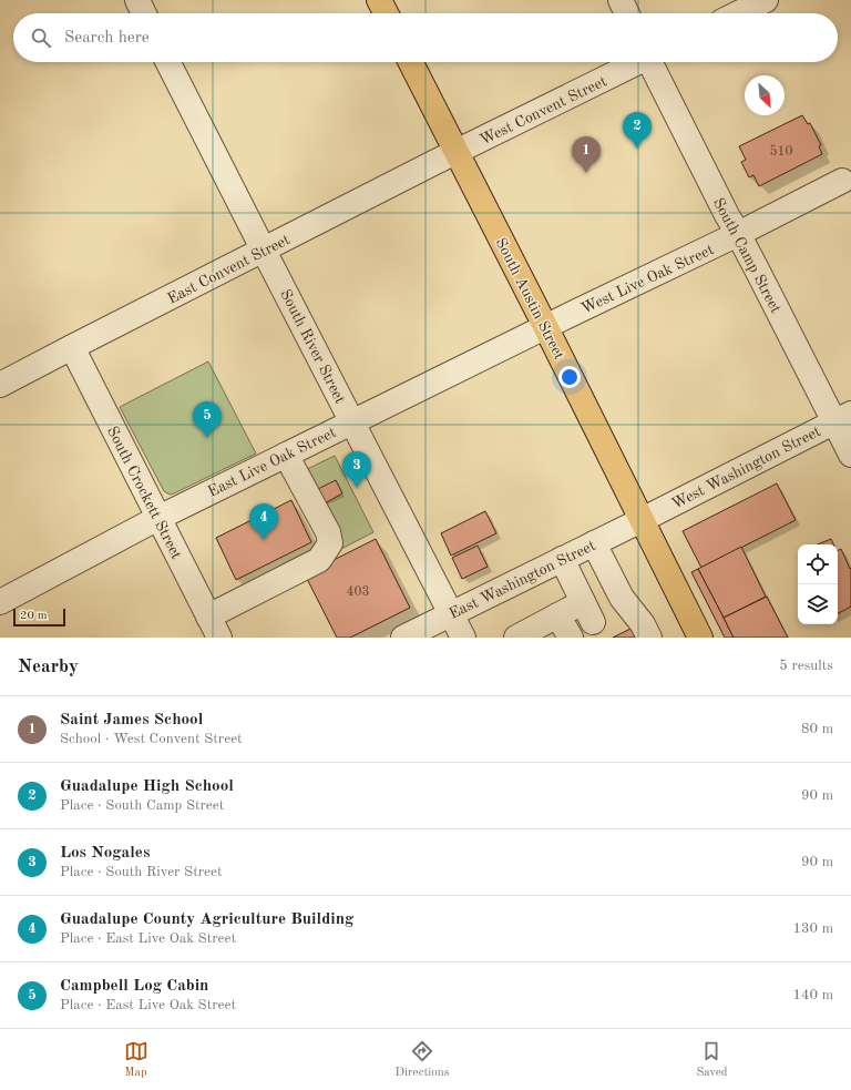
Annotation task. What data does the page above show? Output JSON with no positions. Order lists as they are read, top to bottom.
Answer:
{
  "streets": {
    "main road": ["South Austin Street"],
    "street": [
      "West Convent Street",
      "South Camp Street",
      "East Convent Street",
      "West Live Oak Street",
      "South River Street",
      "East Live Oak Street",
      "West Washington Street",
      "South Crockett Street",
      "East Washington Street"
    ]
  },
  "crossings": [
    ["West Convent Street", "East Convent Street"],
    ["West Convent Street", "South Austin Street"],
    ["South Camp Street", "West Live Oak Street"],
    ["South Camp Street", "West Washington Street"],
    ["East Convent Street", "South Austin Street"],
    ["East Convent Street", "South River Street"],
    ["East Convent Street", "South Crockett Street"],
    ["West Live Oak Street", "South Austin Street"],
    ["West Live Oak Street", "East Live Oak Street"],
    ["South Austin Street", "East Live Oak Street"],
    ["South Austin Street", "West Washington Street"],
    ["South Austin Street", "East Washington Street"],
    ["South River Street", "East Live Oak Street"],
    ["South River Street", "East Washington Street"],
    ["East Live Oak Street", "South Crockett Street"],
    ["West Washington Street", "East Washington Street"]
  ],
  "house_numbers": ["510", "403"],
  "scale_bar": "20 m",
  "north": "bottom right",
  "page": {
    "search": "Search here",
    "pins": [
      "2",
      "1",
      "5",
      "3",
      "4"
    ],
    "scale": "20 m",
    "heading": ["Nearby", "5 results"],
    "list": [
      {
        "mark": "1",
        "name": "Saint James School",
        "note": "School · West Convent Street",
        "value": "80 m"
      },
      {
        "mark": "2",
        "name": "Guadalupe High School",
        "note": "Place · South Camp Street",
        "value": "90 m"
      },
      {
        "mark": "3",
        "name": "Los Nogales",
        "note": "Place · South River Street",
        "value": "90 m"
      },
      {
        "mark": "4",
        "name": "Guadalupe County Agriculture Building",
        "note": "Place · East Live Oak Street",
        "value": "130 m"
      },
      {
        "mark": "5",
        "name": "Campbell Log Cabin",
        "note": "Place · East Live Oak Street",
        "value": "140 m"
      }
    ],
    "nav": ["Map", "Directions", "Saved"]
  }
}
